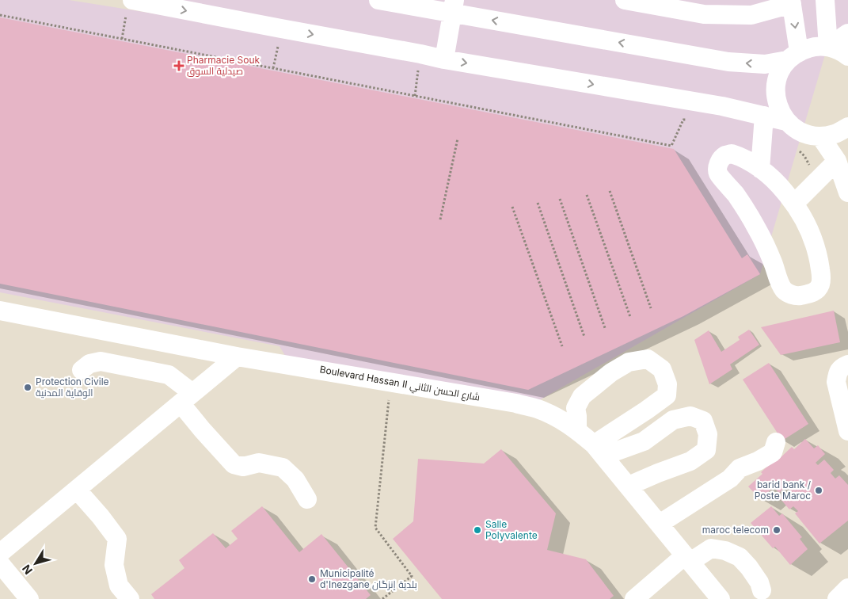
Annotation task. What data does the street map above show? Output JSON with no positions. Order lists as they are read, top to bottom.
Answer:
{
  "streets": {
    "street": ["Boulevard Hassan II شارع الحسن الثاني"]
  },
  "places": {
    "health": ["Pharmacie Souk صيدلية السوق"],
    "other": [
      "Protection Civile الوقاية المدنية",
      "barid bank / Poste Maroc",
      "Salle Polyvalente",
      "maroc telecom",
      "Municipalité d'Inezgane بلدية إنزگان"
    ]
  },
  "north": "bottom left"
}
